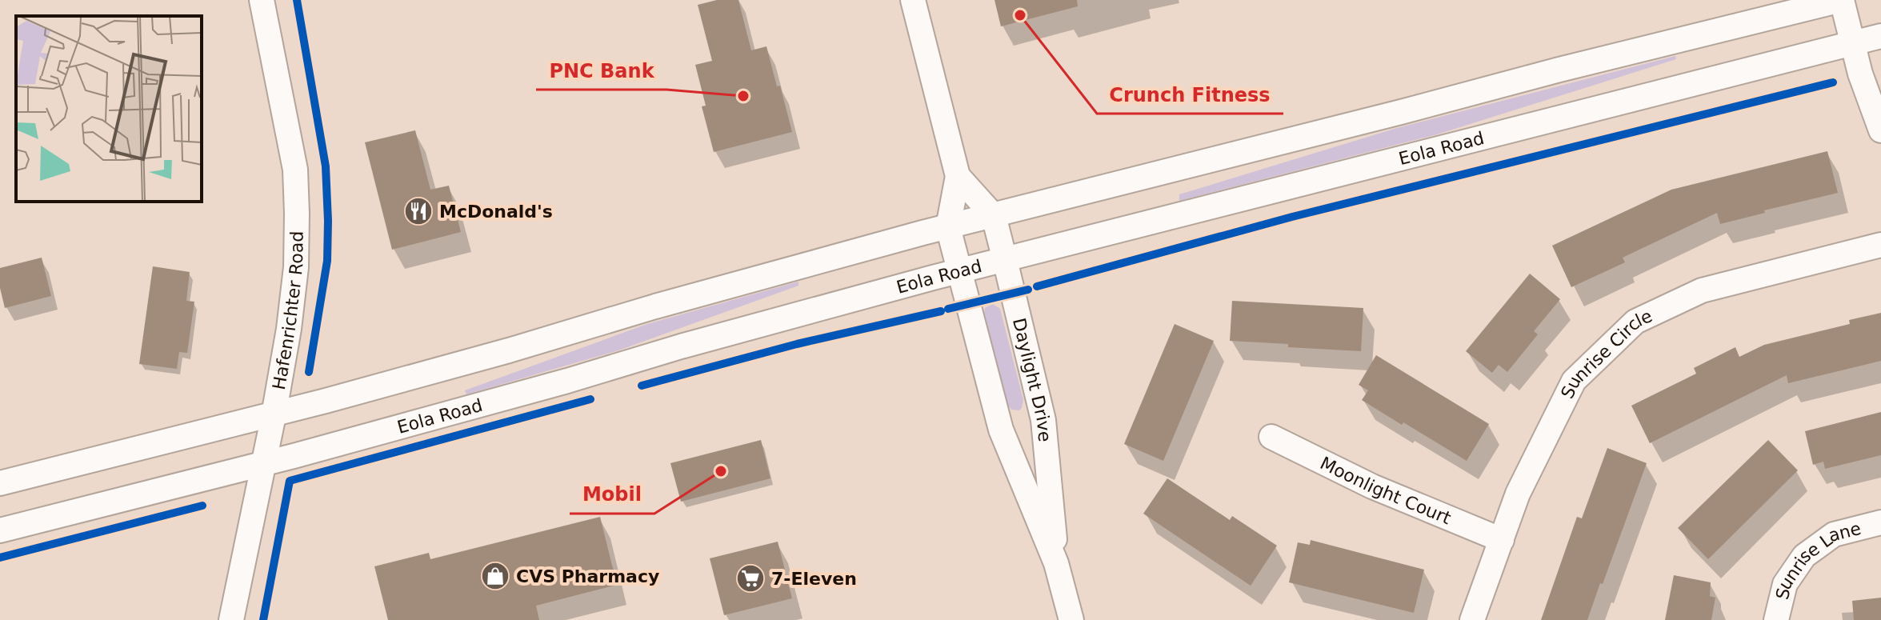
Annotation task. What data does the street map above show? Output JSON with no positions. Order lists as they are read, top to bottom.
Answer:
{
  "streets": {
    "street": [
      "Eola Road",
      "Hafenrichter Road",
      "Sunrise Circle",
      "Daylight Drive",
      "Moonlight Court",
      "Sunrise Lane"
    ]
  },
  "crossings": [
    ["Eola Road", "Hafenrichter Road"],
    ["Eola Road", "Daylight Drive"],
    ["Sunrise Circle", "Moonlight Court"]
  ],
  "places": {
    "other": ["Crunch Fitness", "PNC Bank", "Mobil"],
    "restaurant": ["McDonald's"],
    "shop": ["CVS Pharmacy"],
    "supermarket": ["7-Eleven"]
  }
}
